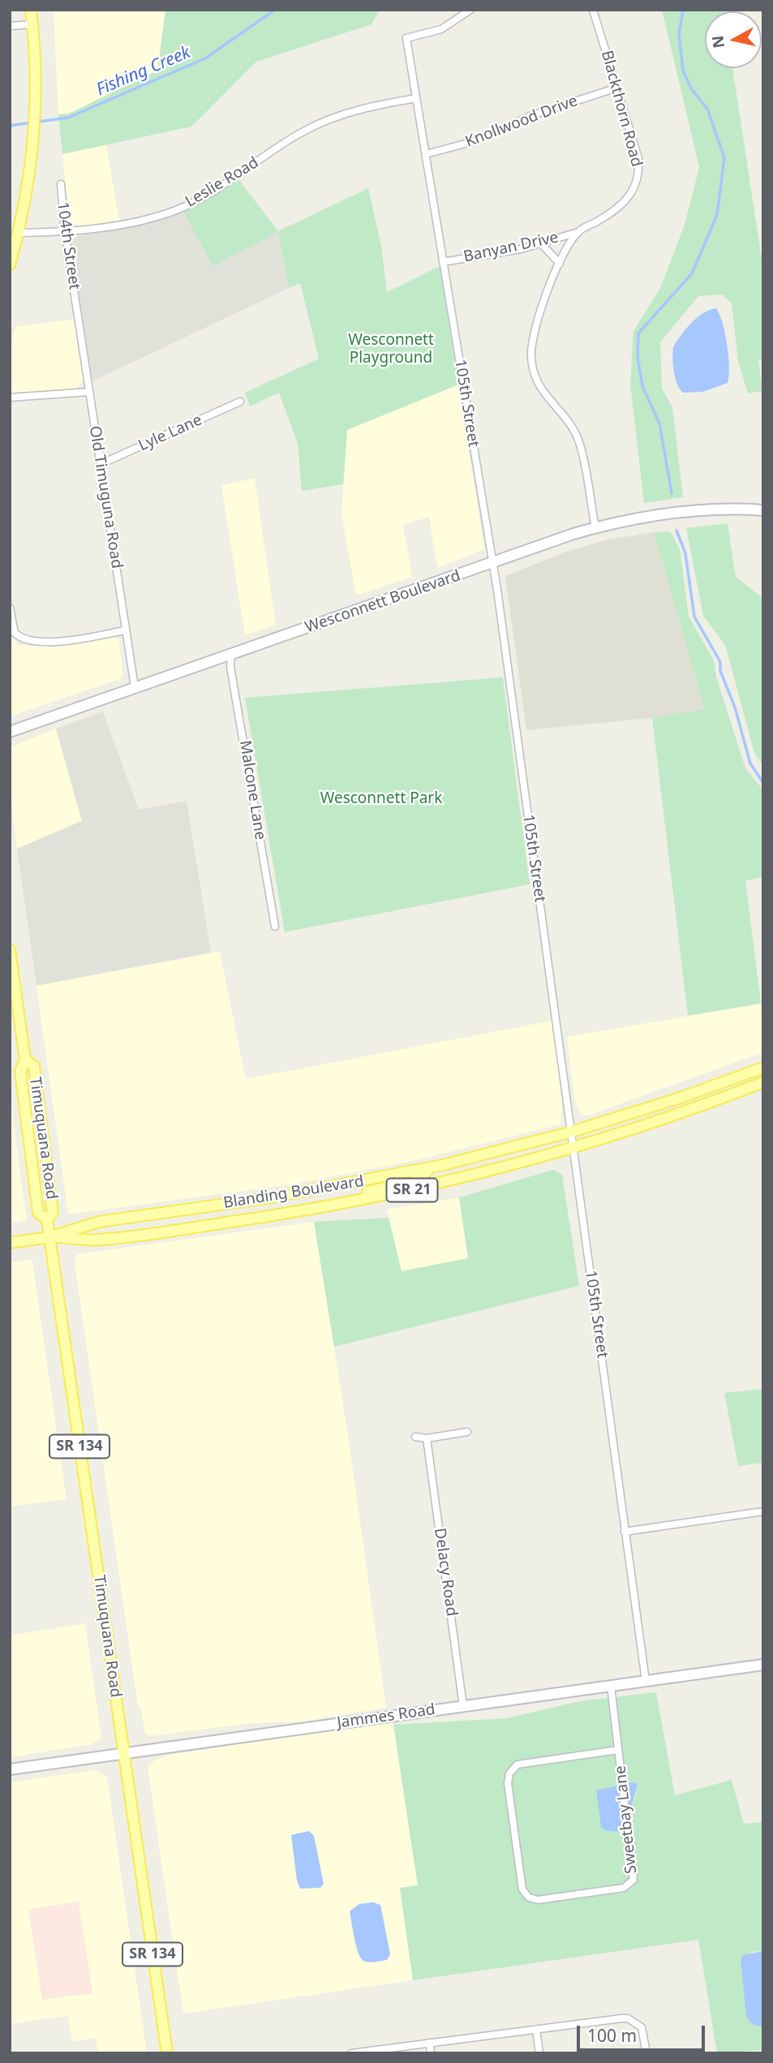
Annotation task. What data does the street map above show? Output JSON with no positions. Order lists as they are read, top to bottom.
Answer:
{
  "streets": {
    "main road": [
      "Timuquana Road",
      "SR 21",
      "Blanding Boulevard",
      "SR 134"
    ],
    "street": [
      "Blackthorn Road",
      "Knollwood Drive",
      "Leslie Road",
      "104th Street",
      "Banyan Drive",
      "105th Street",
      "Lyle Lane",
      "Old Timuguna Road",
      "Wesconnett Boulevard",
      "Malcone Lane",
      "Delacy Road",
      "Jammes Road",
      "Sweetbay Lane"
    ]
  },
  "crossings": [
    ["Blackthorn Road", "Knollwood Drive"],
    ["Blackthorn Road", "Banyan Drive"],
    ["Blackthorn Road", "Wesconnett Boulevard"],
    ["Knollwood Drive", "105th Street"],
    ["Leslie Road", "104th Street"],
    ["Leslie Road", "105th Street"],
    ["104th Street", "Old Timuguna Road"],
    ["Banyan Drive", "105th Street"],
    ["105th Street", "Wesconnett Boulevard"],
    ["105th Street", "Blanding Boulevard"],
    ["105th Street", "Jammes Road"],
    ["Lyle Lane", "Old Timuguna Road"],
    ["Old Timuguna Road", "Wesconnett Boulevard"],
    ["Wesconnett Boulevard", "Malcone Lane"],
    ["Timuquana Road", "Blanding Boulevard"],
    ["Timuquana Road", "Jammes Road"],
    ["Delacy Road", "Jammes Road"],
    ["Jammes Road", "Sweetbay Lane"]
  ],
  "water": ["Fishing Creek"],
  "parks": ["Wesconnett Playground", "Wesconnett Park"],
  "scale_bar": "100 m",
  "north": "left"
}
